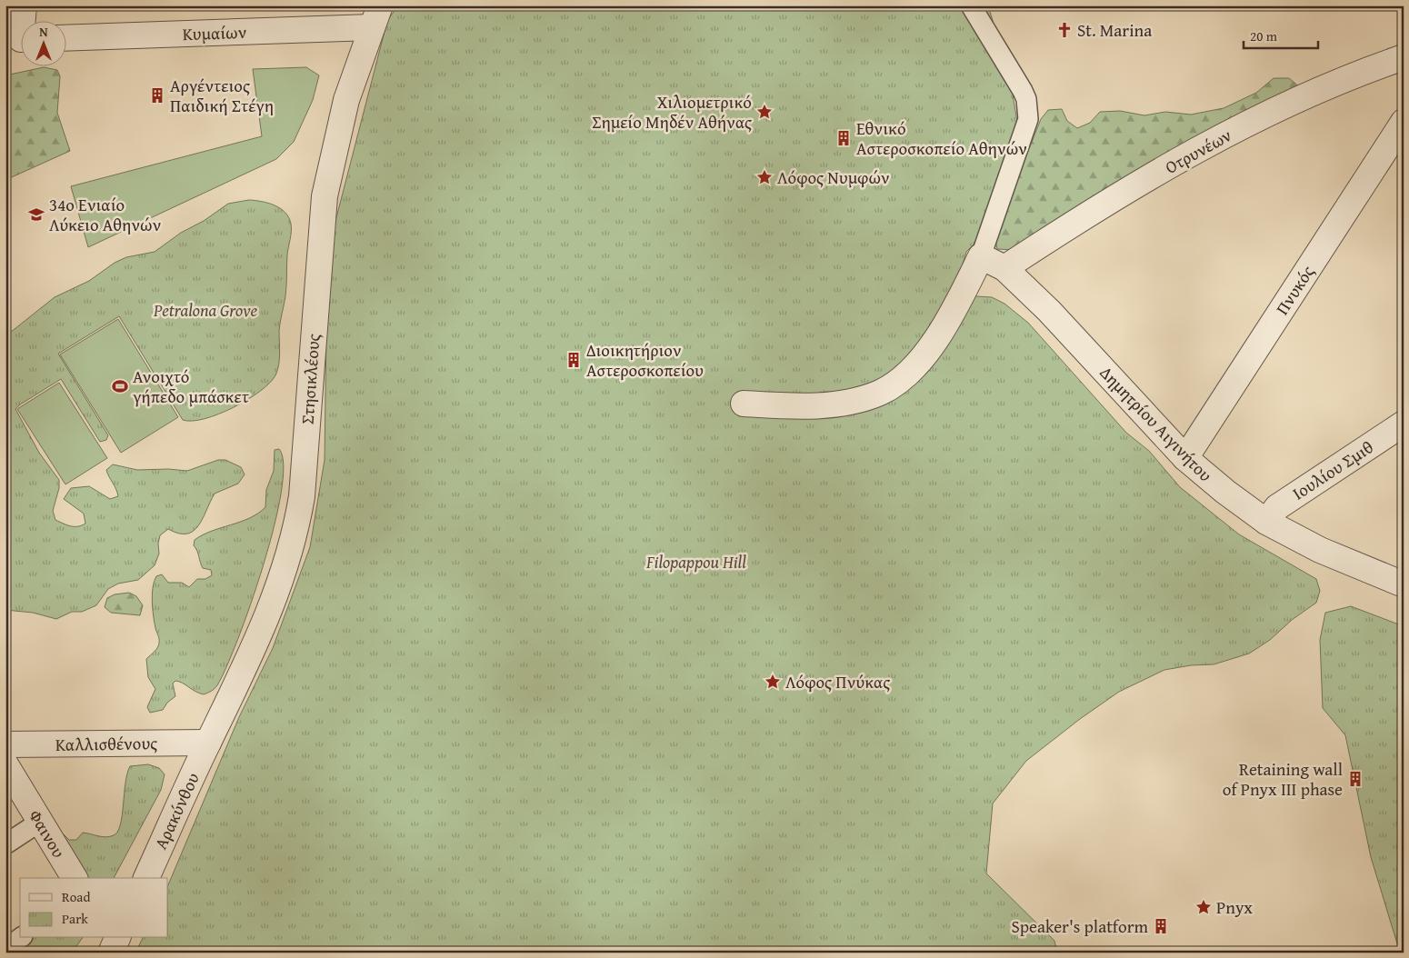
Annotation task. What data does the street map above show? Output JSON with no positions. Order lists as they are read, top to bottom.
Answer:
{
  "streets": {
    "street": [
      "Κυμαίων",
      "Οτρυνέων",
      "Πνυκός",
      "Στησικλέους",
      "Δημητρίου Αιγινήτου",
      "Ιουλίου Σμιθ",
      "Καλλισθένους",
      "Αρακύνθου",
      "Φαινου"
    ]
  },
  "crossings": [
    ["Κυμαίων", "Στησικλέους"],
    ["Οτρυνέων", "Δημητρίου Αιγινήτου"],
    ["Πνυκός", "Δημητρίου Αιγινήτου"],
    ["Στησικλέους", "Καλλισθένους"],
    ["Στησικλέους", "Αρακύνθου"],
    ["Δημητρίου Αιγινήτου", "Ιουλίου Σμιθ"],
    ["Καλλισθένους", "Αρακύνθου"]
  ],
  "parks": ["Petralona Grove", "Filopappou Hill"],
  "places": {
    "church": ["St. Marina"],
    "building": [
      "Αργέντειος Παιδική Στέγη",
      "Εθνικό Αστεροσκοπείο Αθηνών",
      "Διοικητήριον Αστεροσκοπείου",
      "Retaining wall of Pnyx III phase",
      "Speaker's platform"
    ],
    "place": [
      "Χιλιομετρικό Σημείο Μηδέν Αθήνας",
      "Λόφος Νυμφών",
      "Λόφος Πνύκας",
      "Pnyx"
    ],
    "school or university": ["34ο Ενιαίο Λύκειο Αθηνών"],
    "sports": ["Ανοιχτό γήπεδο μπάσκετ"]
  },
  "legend": ["Road", "Park"],
  "scale_bar": "20 m",
  "north": "top"
}
